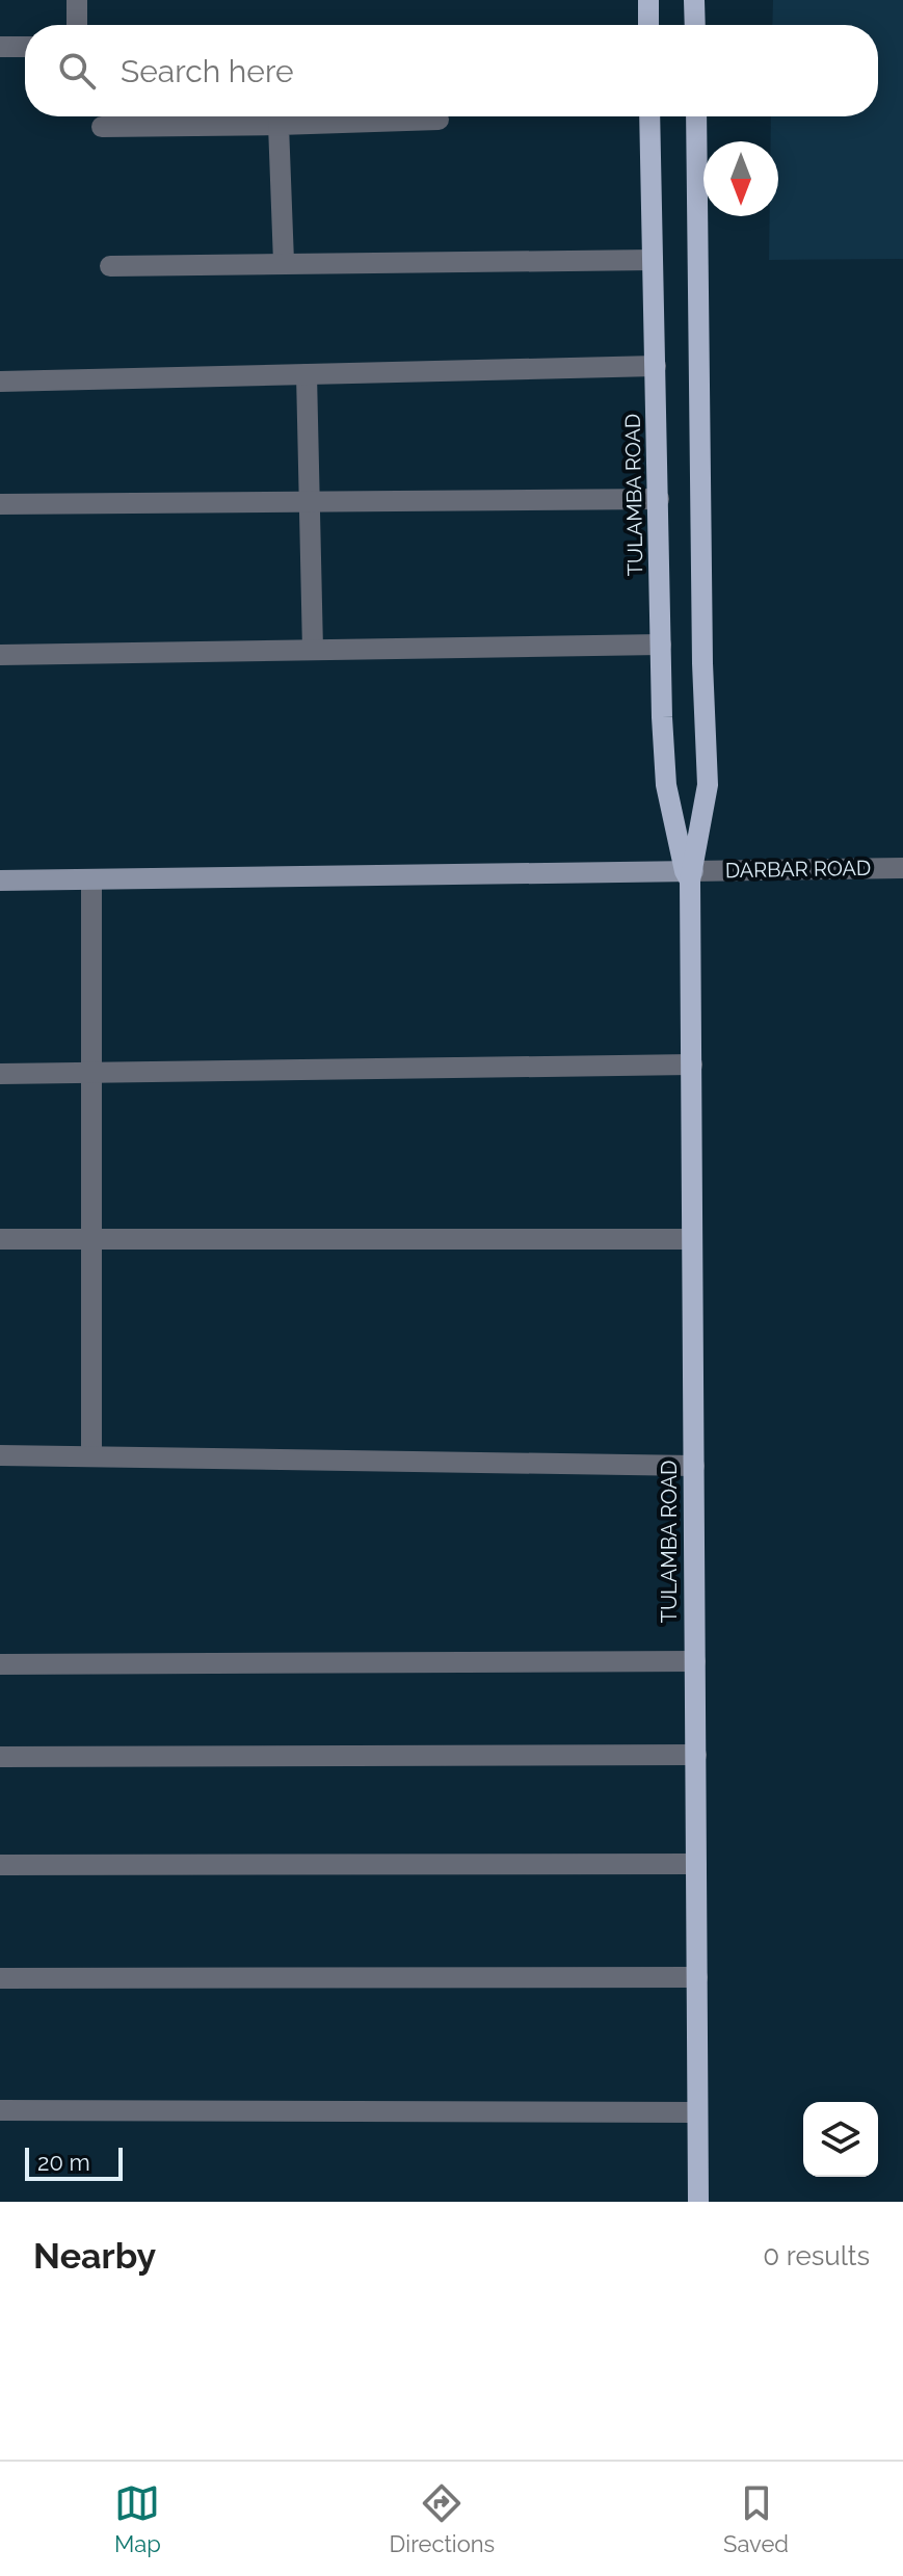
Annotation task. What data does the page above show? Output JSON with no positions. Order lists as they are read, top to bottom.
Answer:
{
  "streets": {
    "main road": ["TULAMBA ROAD"],
    "street": ["DARBAR ROAD"]
  },
  "crossings": [
    ["TULAMBA ROAD", "DARBAR ROAD"]
  ],
  "scale_bar": "20 m",
  "north": "bottom",
  "page": {
    "search": "Search here",
    "scale": "20 m",
    "heading": ["Nearby", "0 results"],
    "nav": ["Map", "Directions", "Saved"]
  }
}
